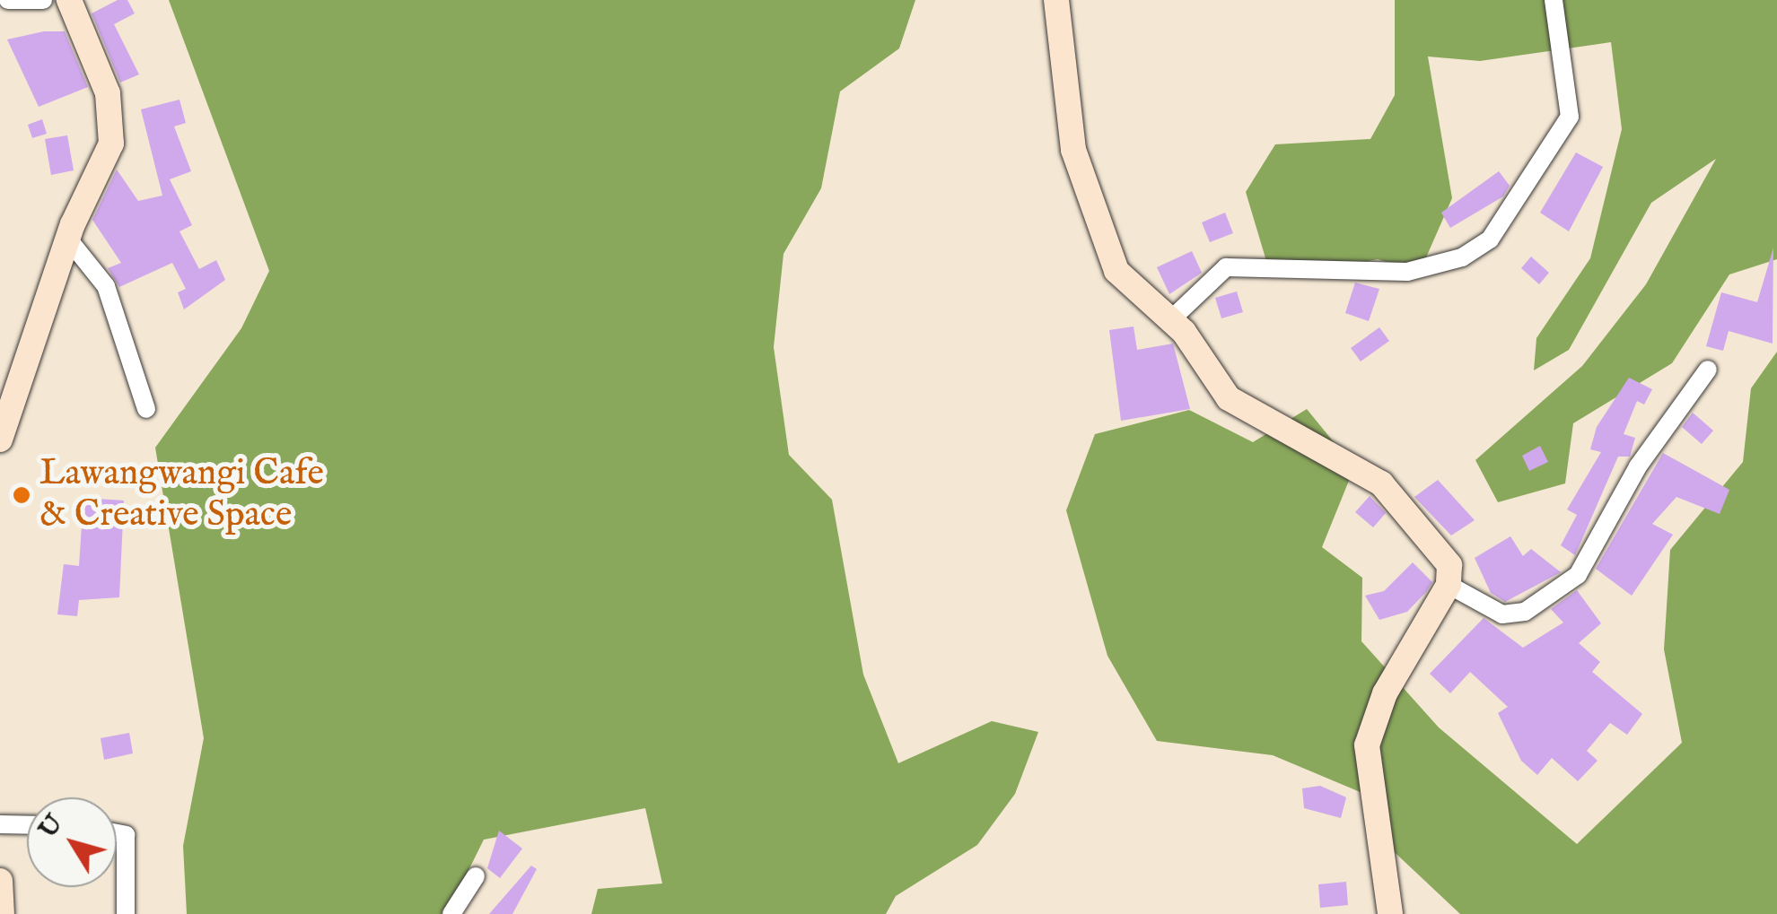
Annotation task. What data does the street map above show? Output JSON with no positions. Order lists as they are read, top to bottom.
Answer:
{
  "places": ["Lawangwangi Cafe & Creative Space"],
  "north": "top left"
}
